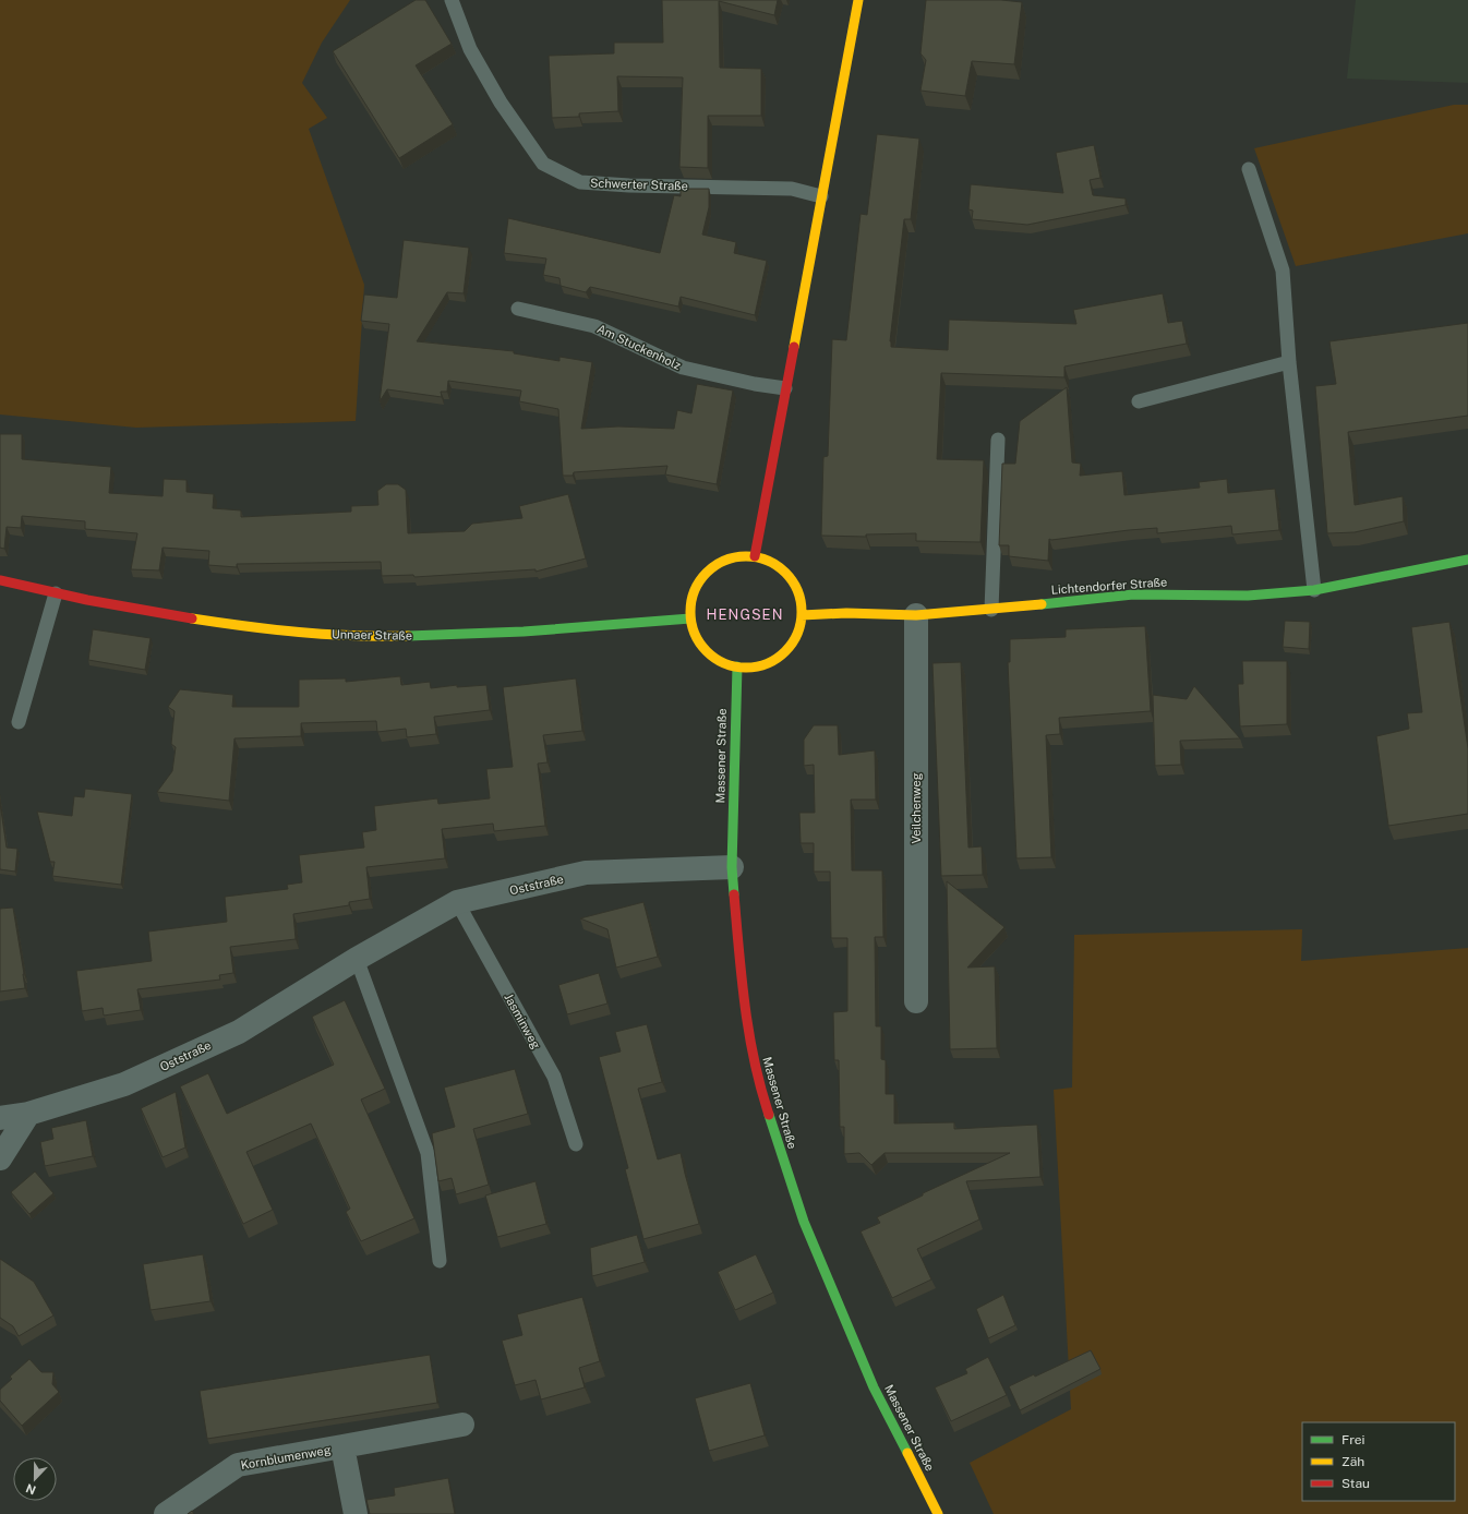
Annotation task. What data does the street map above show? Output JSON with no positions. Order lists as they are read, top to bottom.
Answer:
{
  "streets": {
    "main road": ["Lichtendorfer Straße", "Unnaer Straße", "Massener Straße"],
    "street": ["Veilchenweg", "Oststraße", "Kornblumenweg"],
    "lane": ["Schwerter Straße", "Am Stuckenholz", "Jasminweg"]
  },
  "crossings": [
    ["Lichtendorfer Straße", "Unnaer Straße"],
    ["Lichtendorfer Straße", "Massener Straße"],
    ["Lichtendorfer Straße", "Veilchenweg"],
    ["Unnaer Straße", "Massener Straße"],
    ["Massener Straße", "Oststraße"],
    ["Oststraße", "Jasminweg"]
  ],
  "districts": ["HENGSEN"],
  "legend": ["Frei", "Zäh", "Stau"],
  "north": "bottom"
}
